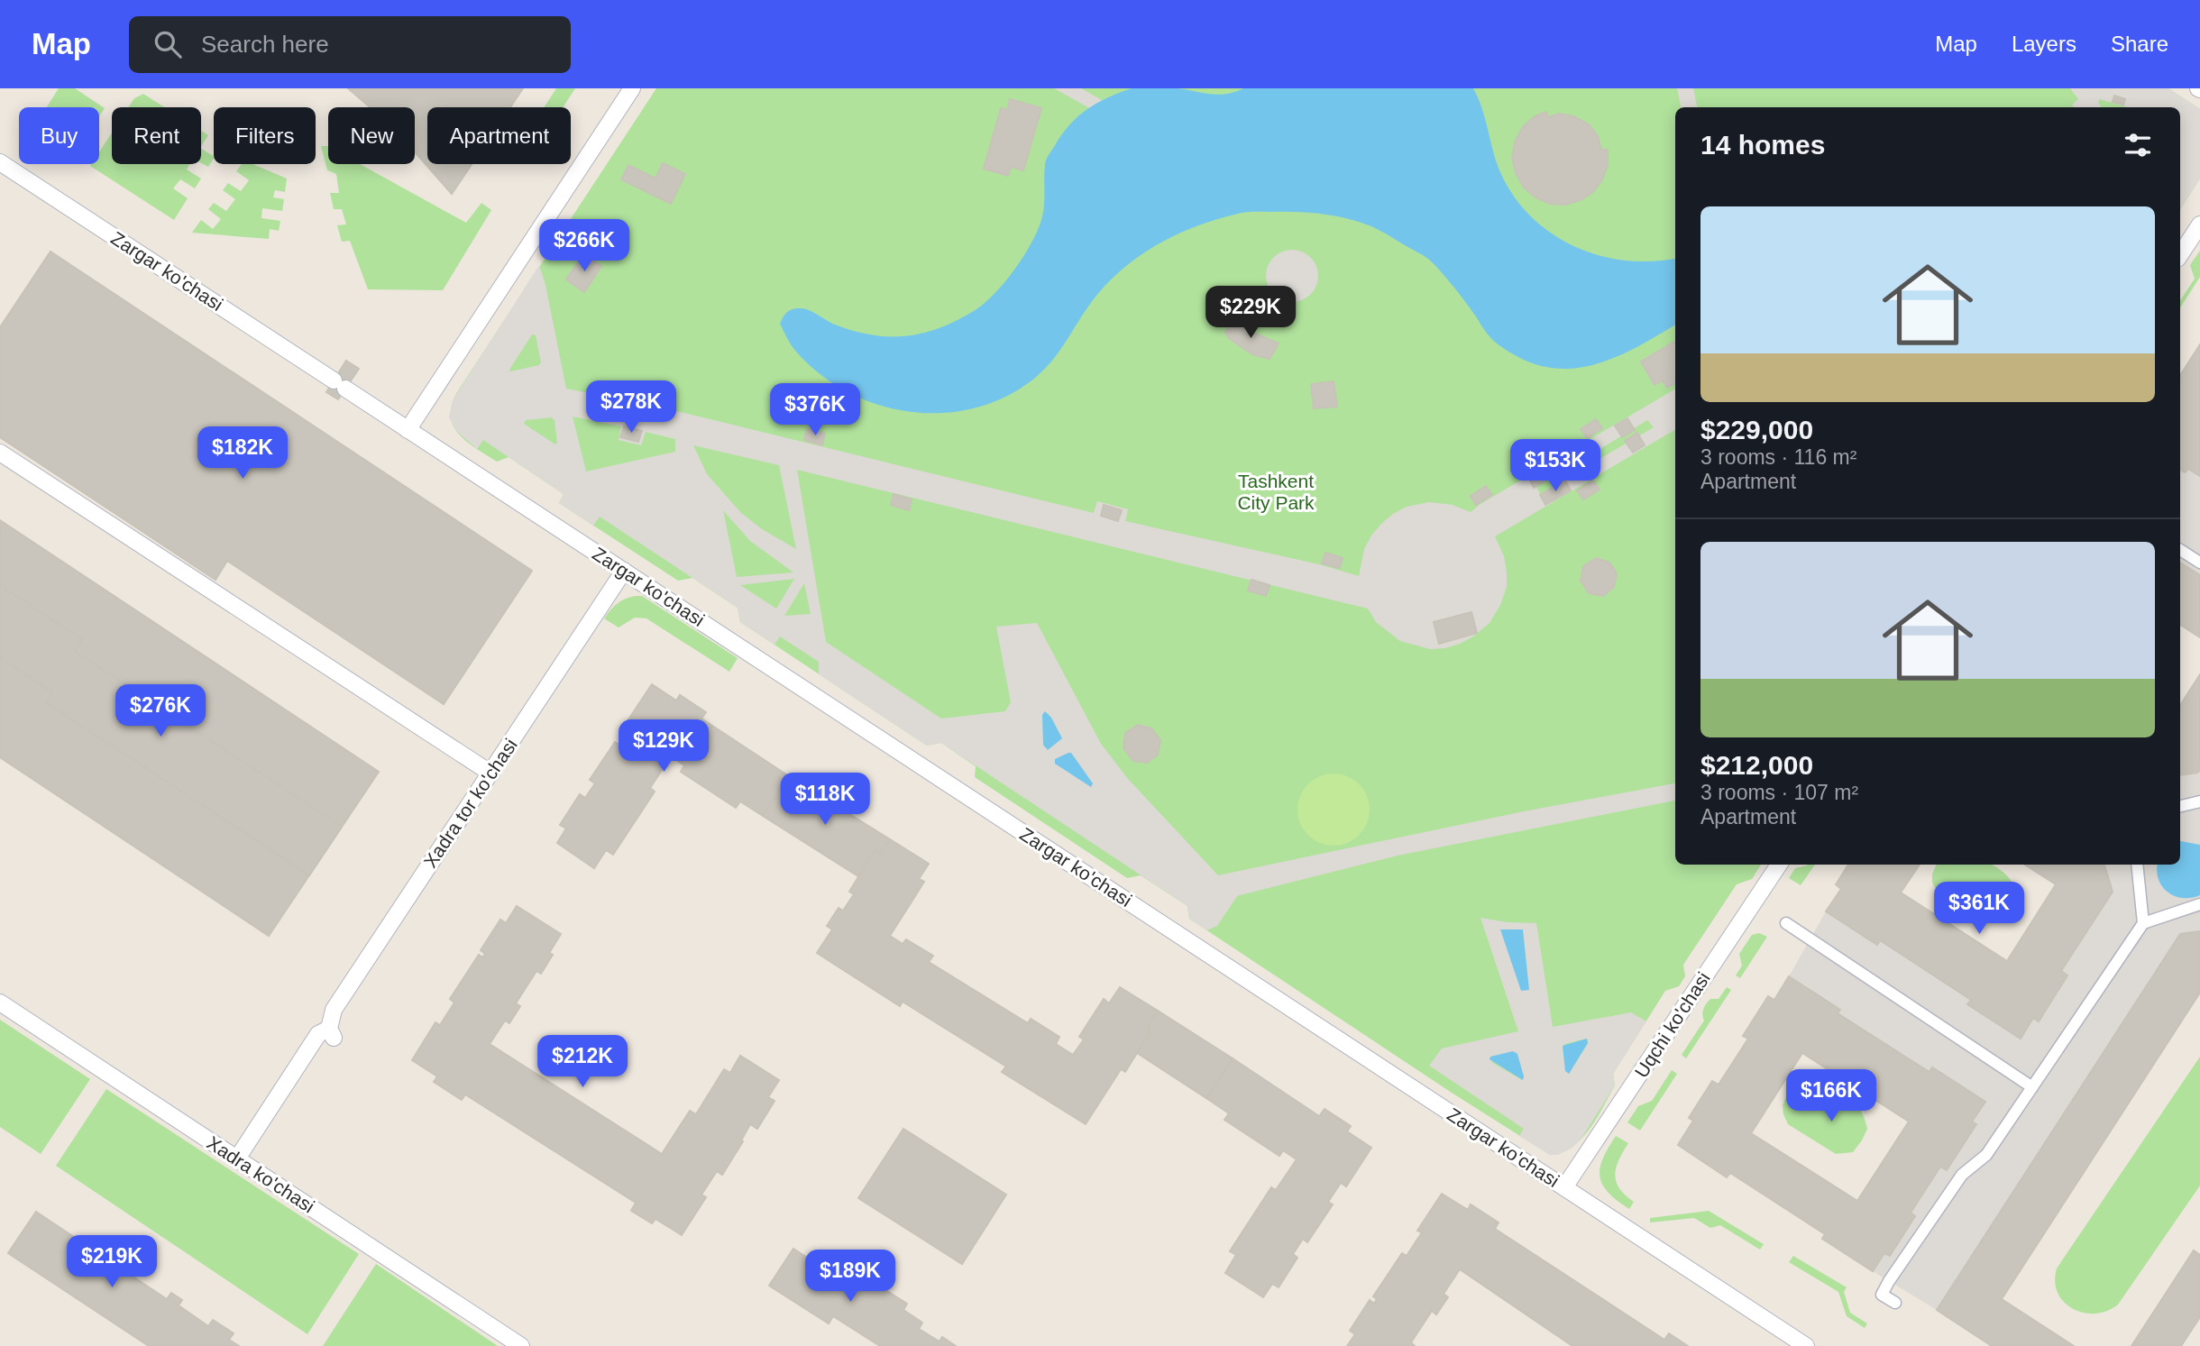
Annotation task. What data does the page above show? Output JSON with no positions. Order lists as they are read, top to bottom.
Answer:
{
  "streets": {
    "street": [
      "Zargar ko'chasi",
      "Xadra tor ko'chasi",
      "Uqchi ko'chasi",
      "Xadra ko'chasi"
    ]
  },
  "crossings": [
    ["Zargar ko'chasi", "Xadra tor ko'chasi"],
    ["Zargar ko'chasi", "Uqchi ko'chasi"],
    ["Xadra tor ko'chasi", "Xadra ko'chasi"]
  ],
  "parks": ["Tashkent City Park"],
  "page": {
    "header": "Map",
    "search": "Search here",
    "nav": ["Map", "Layers", "Share"],
    "chip": [
      "Buy",
      "Rent",
      "Filters",
      "New",
      "Apartment"
    ],
    "heading": "14 homes",
    "list": [
      {
        "name": "$229,000",
        "note": "3 rooms · 116 m² · Apartment"
      },
      {
        "name": "$212,000",
        "note": "3 rooms · 107 m² · Apartment"
      }
    ],
    "price": [
      "$266K",
      "$229K",
      "$278K",
      "$376K",
      "$182K",
      "$153K",
      "$276K",
      "$129K",
      "$118K",
      "$361K",
      "$212K",
      "$166K",
      "$219K",
      "$189K"
    ]
  }
}
